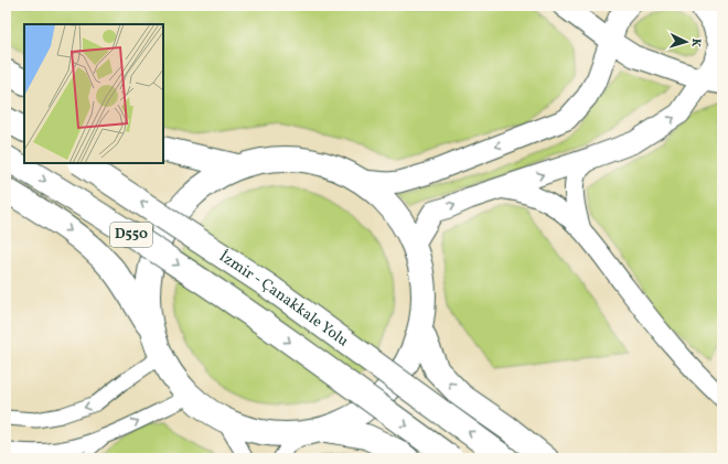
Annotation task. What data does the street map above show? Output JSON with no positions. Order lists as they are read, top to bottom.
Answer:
{
  "streets": {
    "highway": ["D550", "İzmir - Çanakkale Yolu"]
  },
  "north": "right"
}
